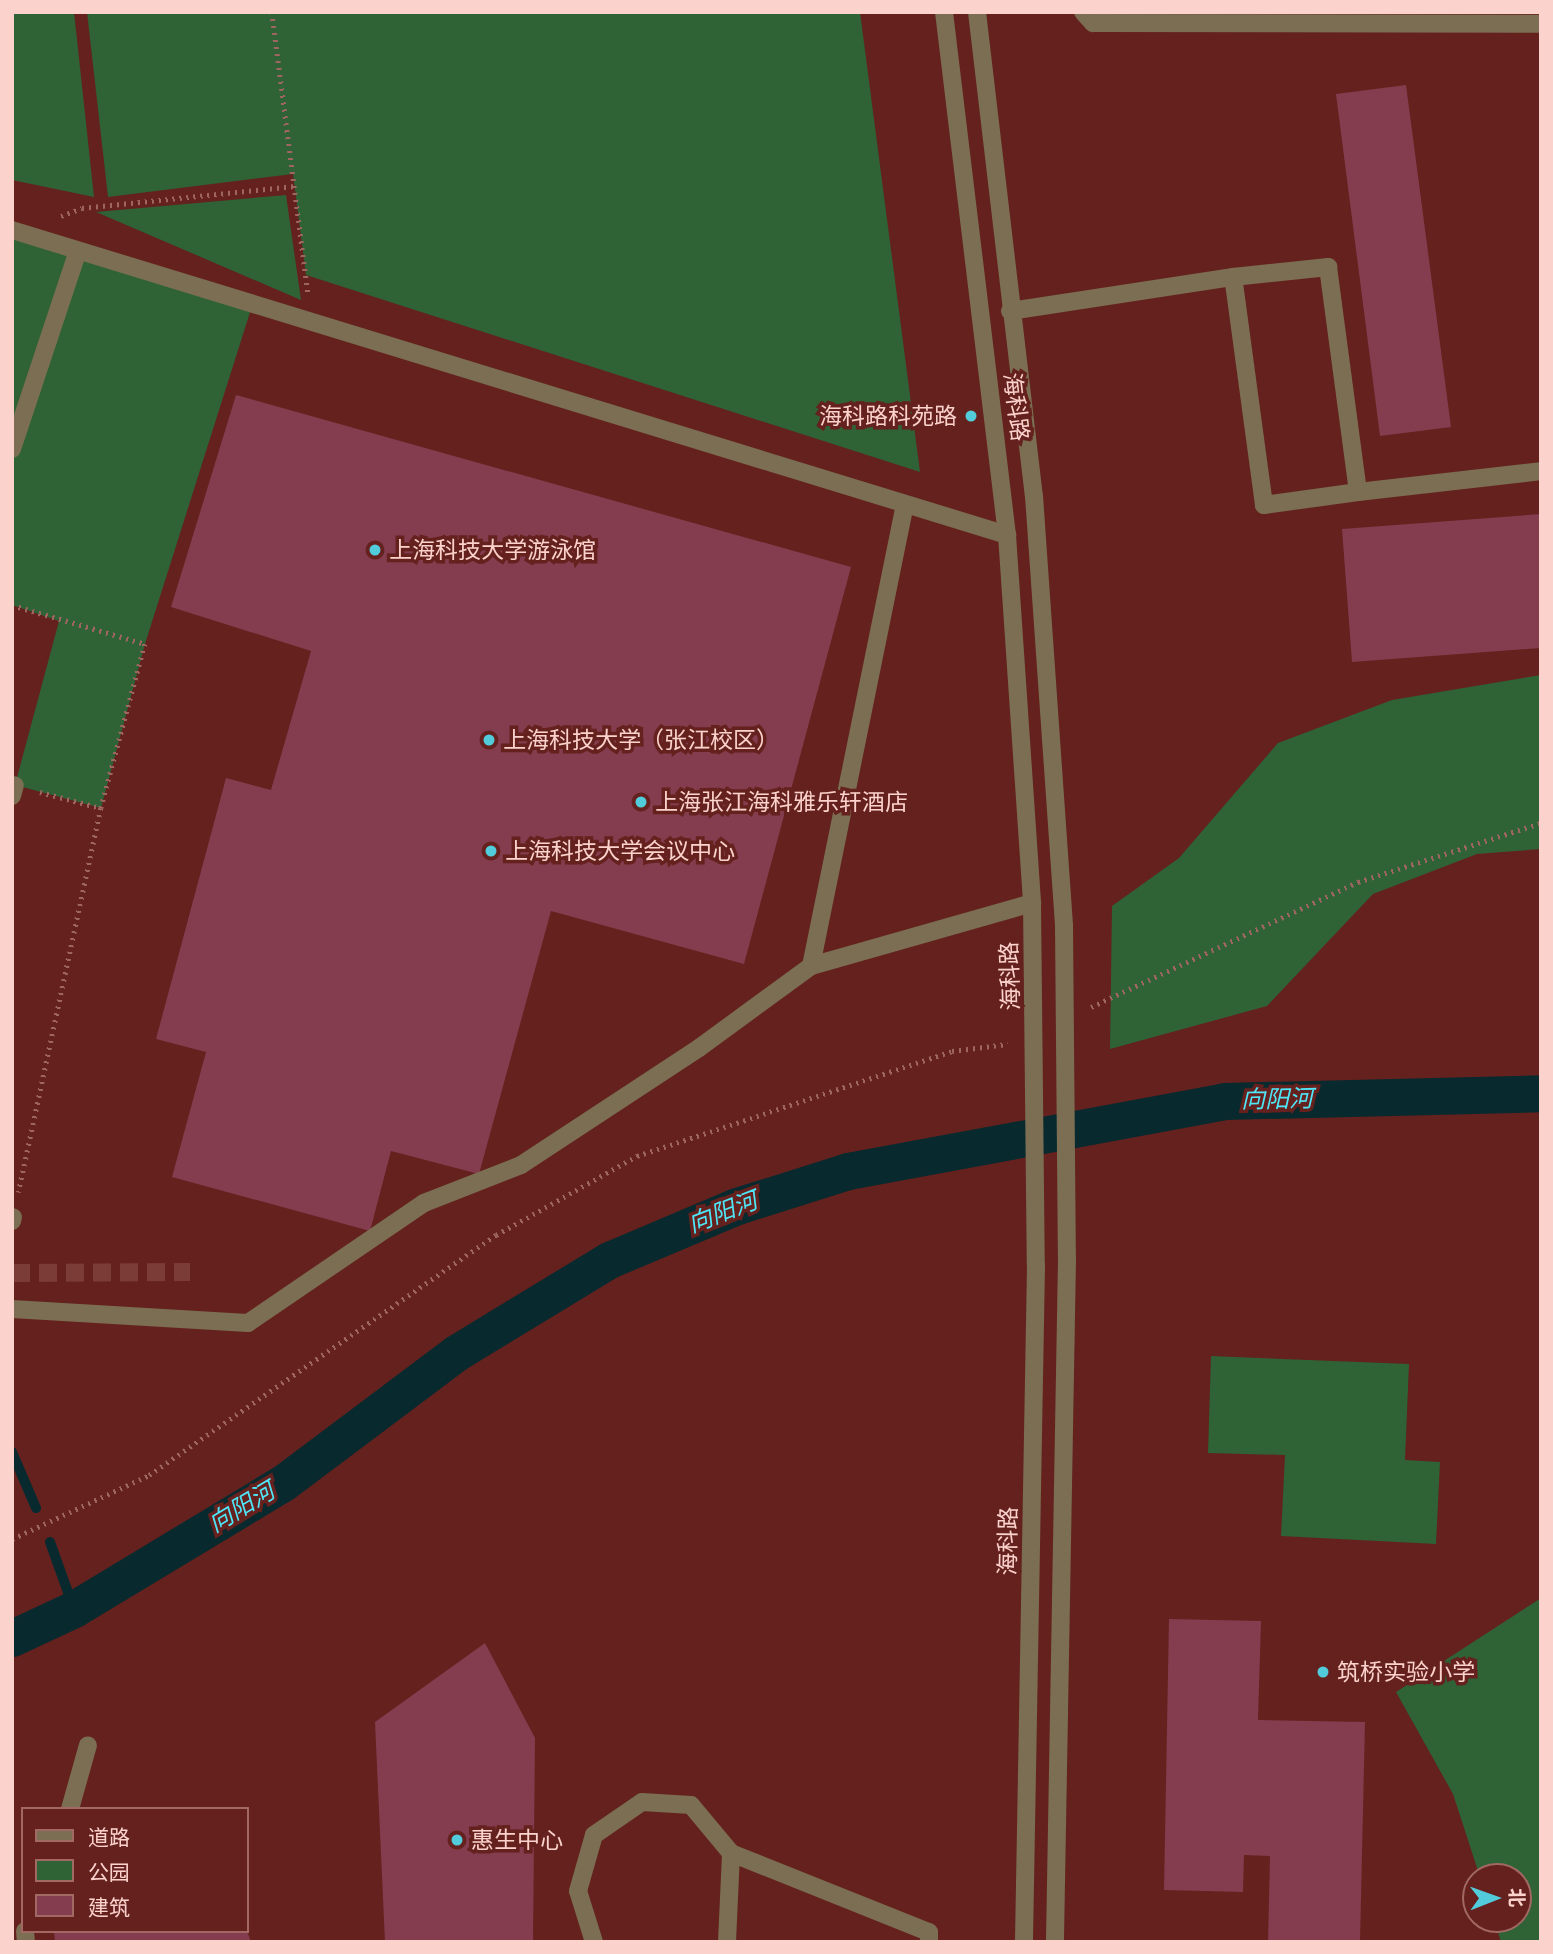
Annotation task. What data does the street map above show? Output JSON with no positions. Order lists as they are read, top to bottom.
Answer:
{
  "streets": {
    "street": ["海科路"]
  },
  "water": ["向阳河"],
  "places": [
    "海科路科苑路",
    "上海科技大学游泳馆",
    "上海科技大学（张江校区）",
    "上海张江海科雅乐轩酒店",
    "上海科技大学会议中心",
    "筑桥实验小学",
    "惠生中心"
  ],
  "legend": ["道路", "公园", "建筑"],
  "north": "right"
}
